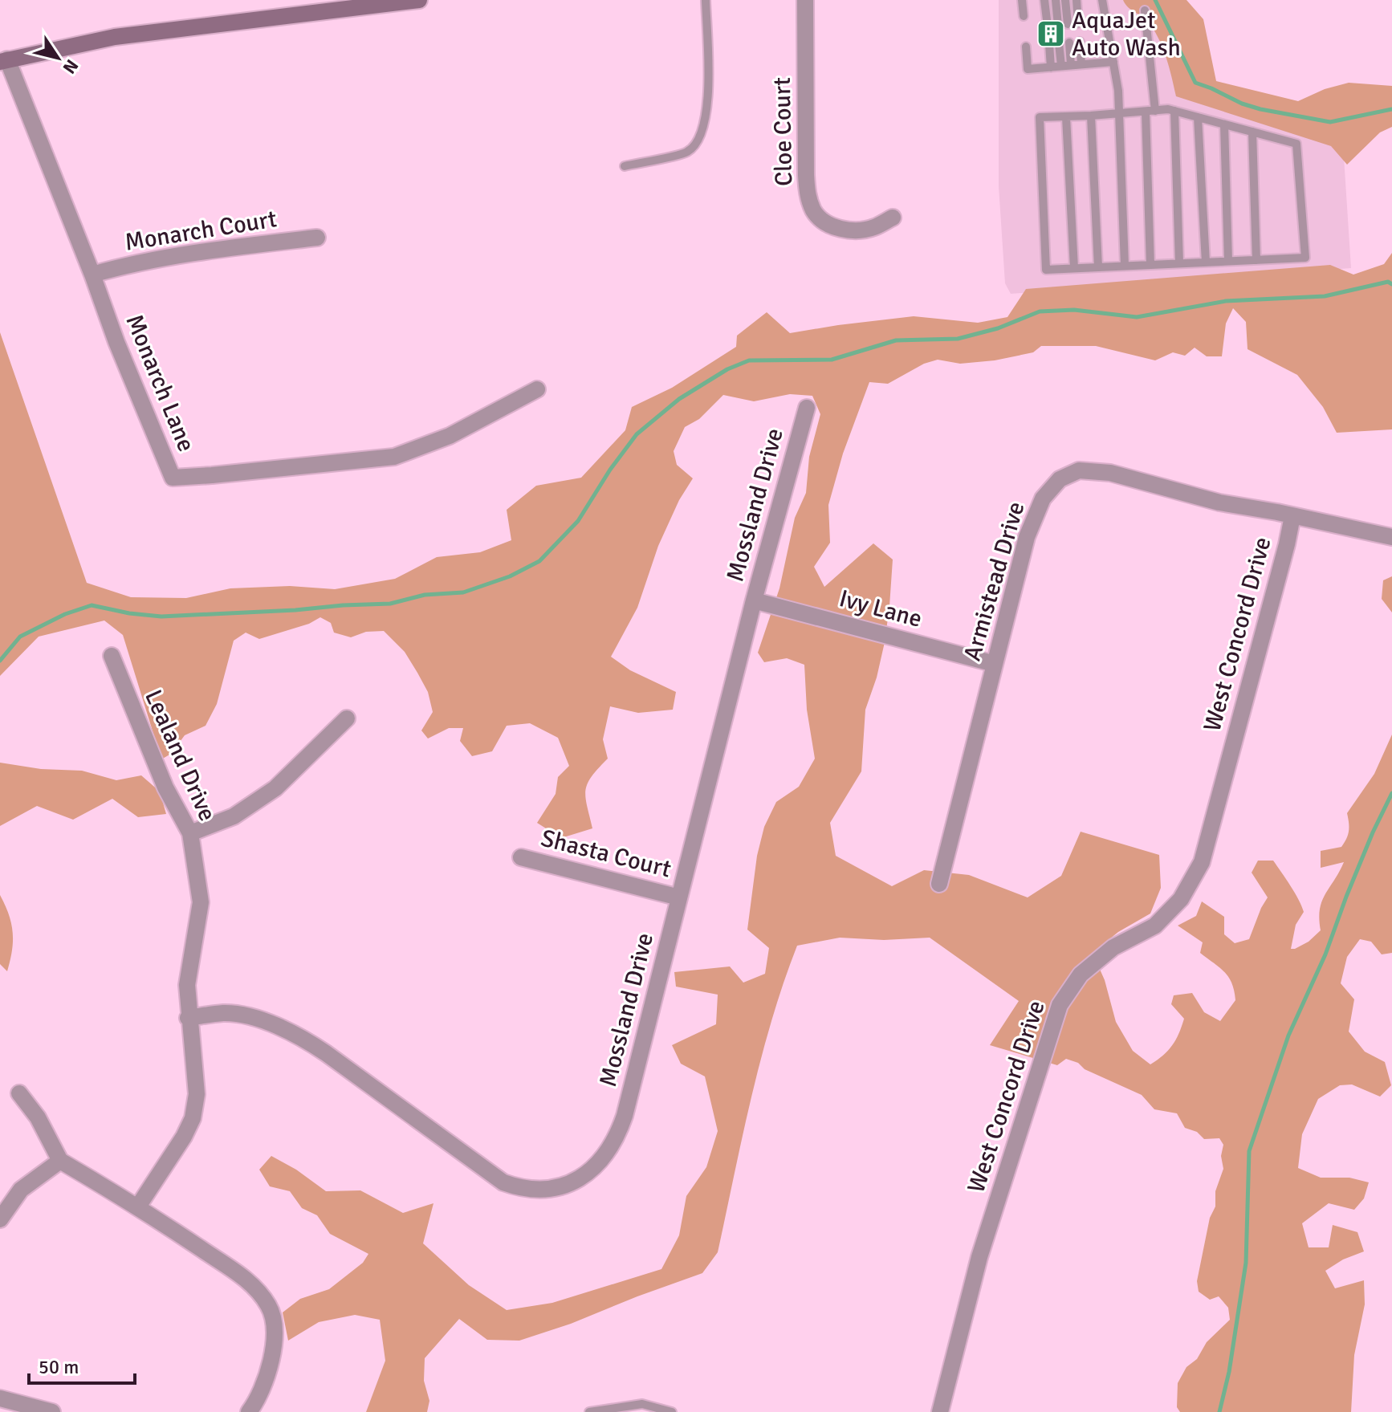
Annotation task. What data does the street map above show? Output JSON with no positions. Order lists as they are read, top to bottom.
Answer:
{
  "streets": {
    "street": [
      "Cloe Court",
      "Monarch Court",
      "Monarch Lane",
      "Mossland Drive",
      "Armistead Drive",
      "Ivy Lane",
      "West Concord Drive",
      "Lealand Drive",
      "Shasta Court"
    ]
  },
  "crossings": [
    ["Monarch Court", "Monarch Lane"],
    ["Mossland Drive", "Ivy Lane"],
    ["Mossland Drive", "Lealand Drive"],
    ["Mossland Drive", "Shasta Court"],
    ["Armistead Drive", "Ivy Lane"],
    ["Armistead Drive", "West Concord Drive"]
  ],
  "places": {
    "building": ["AquaJet Auto Wash"]
  },
  "scale_bar": "50 m",
  "north": "bottom right"
}
